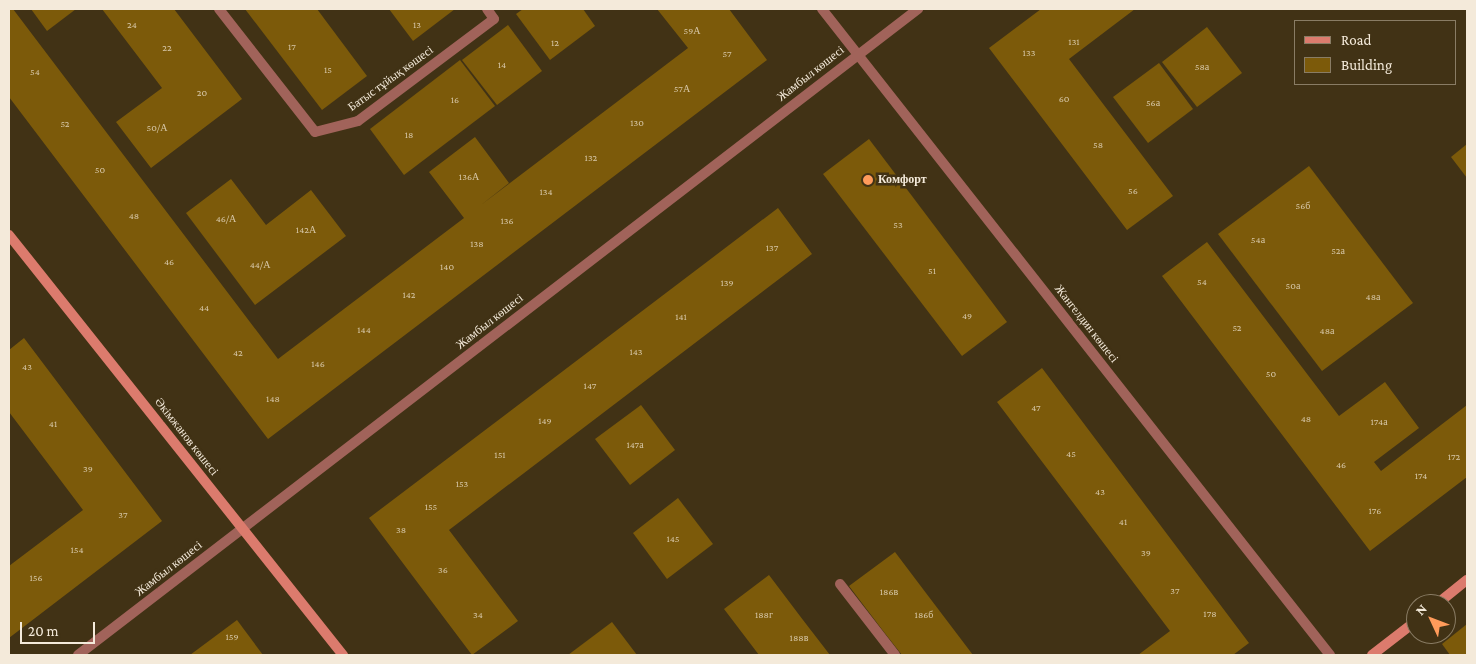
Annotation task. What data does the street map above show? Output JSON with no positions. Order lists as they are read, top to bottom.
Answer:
{
  "streets": {
    "main road": ["Әкімжанов көшесі"],
    "street": ["Жамбыл көшесі", "Батыс тұйық көшесі", "Жангелдин көшесі"]
  },
  "crossings": [
    ["Жамбыл көшесі", "Жангелдин көшесі"],
    ["Жамбыл көшесі", "Әкімжанов көшесі"]
  ],
  "places": ["Комфорт"],
  "house_numbers": [
    "24",
    "13",
    "59А",
    "131",
    "12",
    "17",
    "22",
    "133",
    "57",
    "14",
    "58а",
    "15",
    "54",
    "57А",
    "20",
    "60",
    "16",
    "56а",
    "130",
    "52",
    "50/А",
    "18",
    "58",
    "132",
    "50",
    "136А",
    "56",
    "134",
    "56б",
    "48",
    "46/А",
    "136",
    "53",
    "142А",
    "54а",
    "138",
    "137",
    "52а",
    "46",
    "44/А",
    "140",
    "51",
    "54",
    "139",
    "50а",
    "142",
    "48а",
    "44",
    "49",
    "141",
    "52",
    "144",
    "48а",
    "143",
    "42",
    "146",
    "43",
    "50",
    "147",
    "148",
    "47",
    "48",
    "149",
    "174а",
    "41",
    "147а",
    "45",
    "151",
    "172",
    "46",
    "39",
    "174",
    "153",
    "43",
    "155",
    "176",
    "37",
    "41",
    "38",
    "145",
    "154",
    "39",
    "36",
    "156",
    "37",
    "186в",
    "178",
    "34",
    "188г",
    "186б",
    "159",
    "188в"
  ],
  "legend": ["Road", "Building"],
  "scale_bar": "20 m",
  "north": "top left"
}
